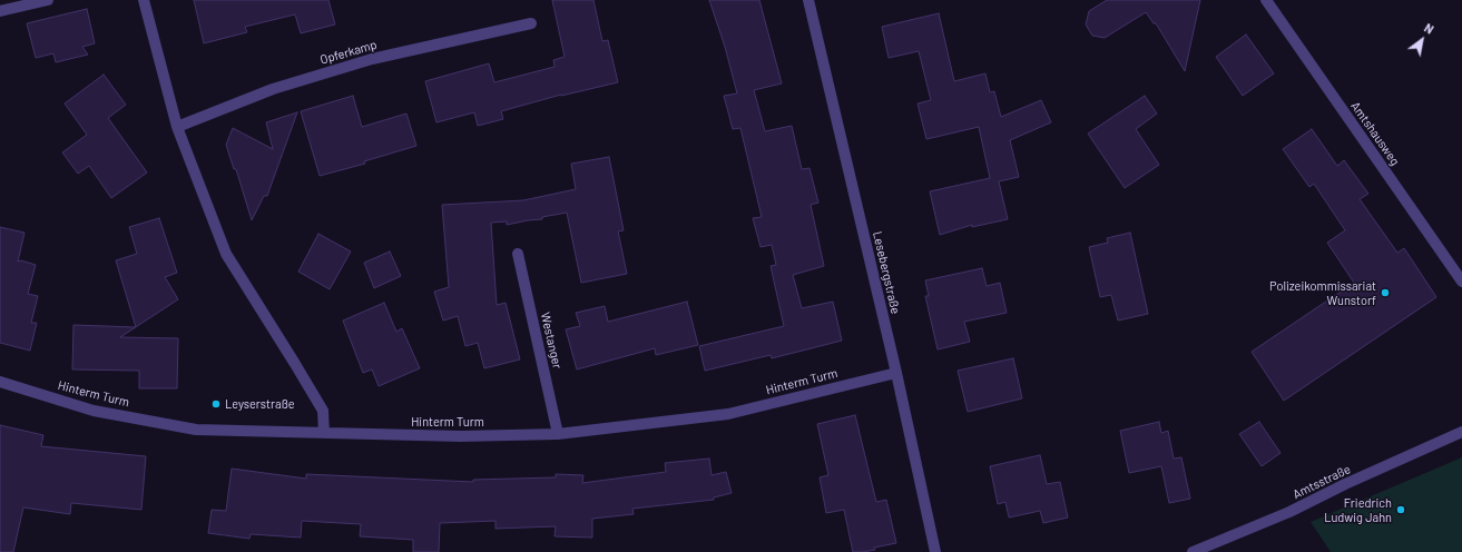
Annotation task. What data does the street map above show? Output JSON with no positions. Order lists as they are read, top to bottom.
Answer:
{
  "streets": {
    "street": [
      "Opferkamp",
      "Amtshausweg",
      "Lesebergstraße",
      "Westanger",
      "Hinterm Turm",
      "Amtsstraße"
    ]
  },
  "crossings": [
    ["Lesebergstraße", "Hinterm Turm"],
    ["Westanger", "Hinterm Turm"]
  ],
  "places": ["Polizeikommissariat Wunstorf", "Leyserstraße", "Friedrich Ludwig Jahn"],
  "north": "top right"
}
